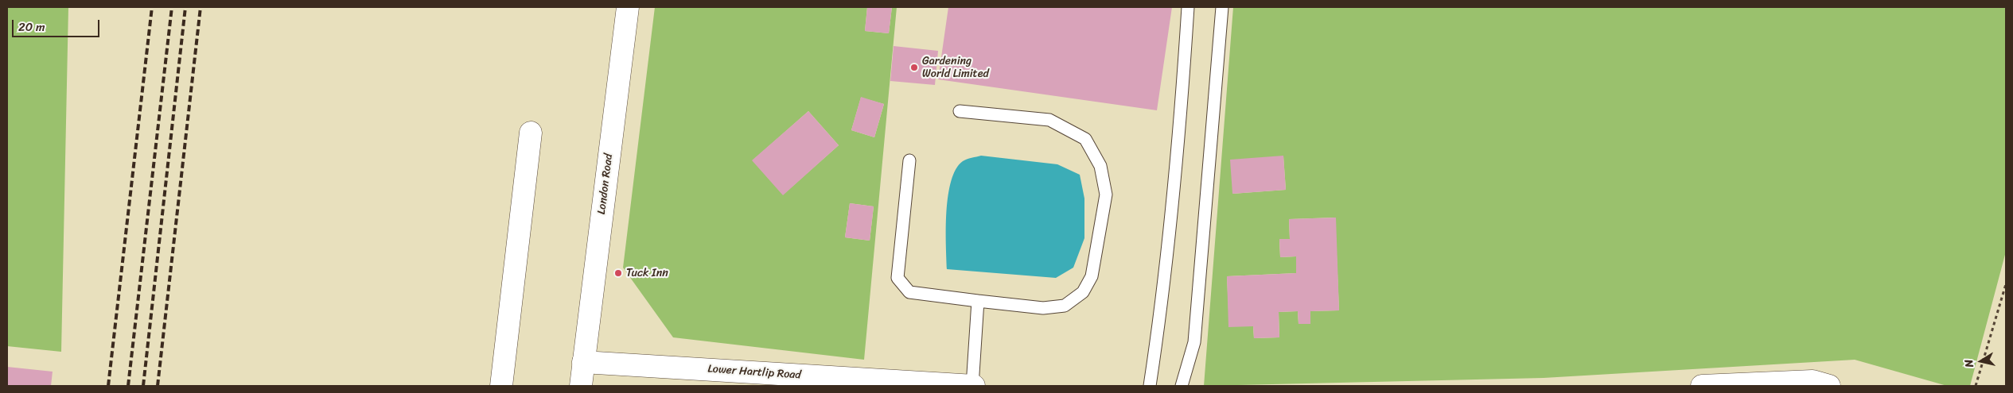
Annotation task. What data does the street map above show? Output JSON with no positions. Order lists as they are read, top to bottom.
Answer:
{
  "streets": {
    "street": ["London Road", "Lower Hartlip Road"]
  },
  "crossings": [
    ["London Road", "Lower Hartlip Road"]
  ],
  "places": ["Gardening World Limited", "Tuck Inn"],
  "scale_bar": "20 m",
  "north": "left"
}
